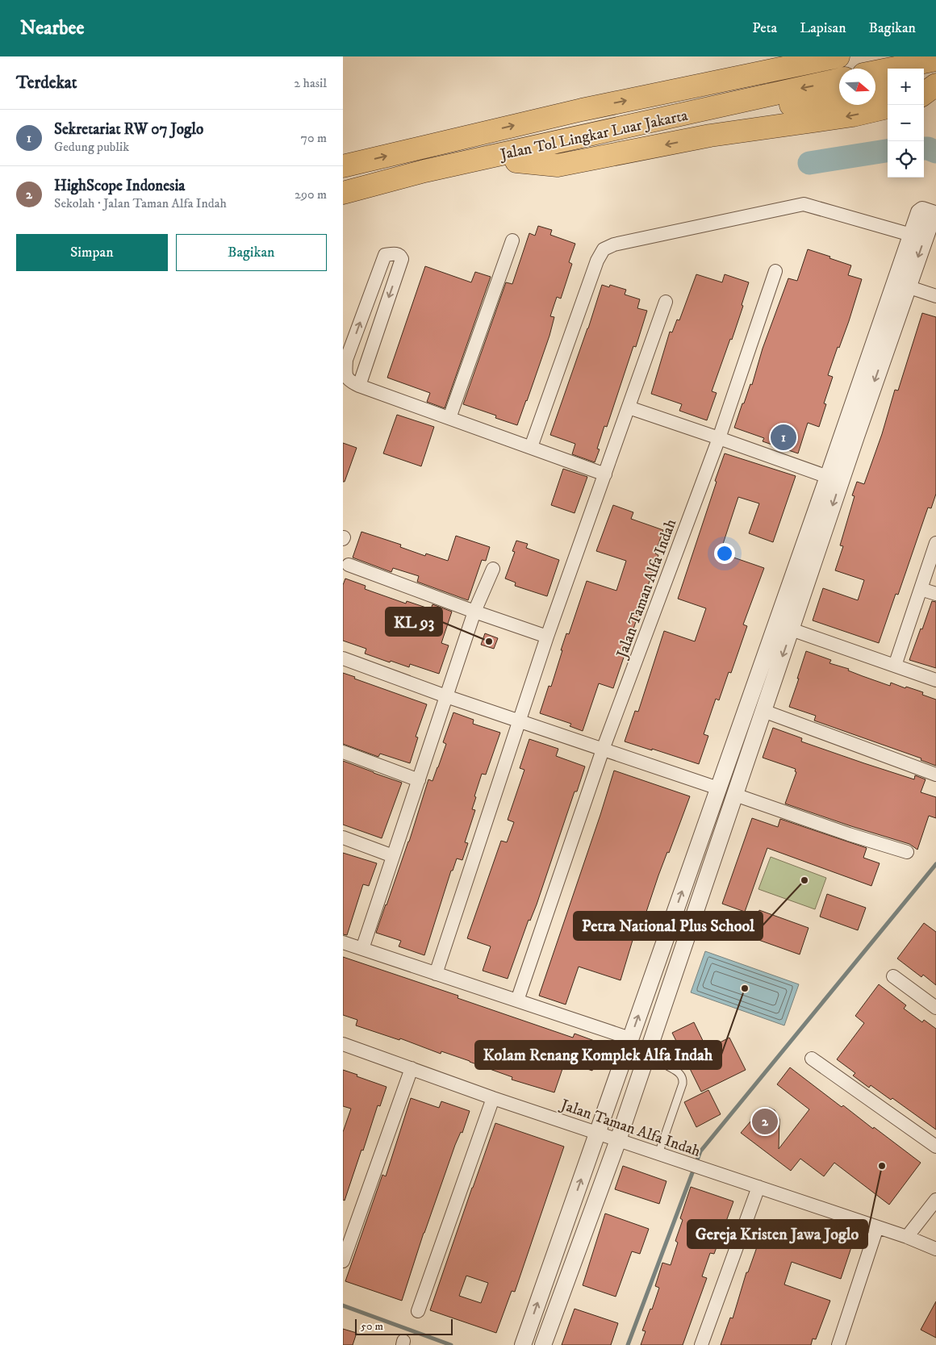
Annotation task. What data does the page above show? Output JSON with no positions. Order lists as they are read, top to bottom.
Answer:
{
  "streets": {
    "highway": ["Jalan Tol Lingkar Luar Jakarta"],
    "street": ["Jalan Taman Alfa Indah"]
  },
  "places": [
    "KL 93",
    "Petra National Plus School",
    "Kolam Renang Komplek Alfa Indah",
    "Gereja Kristen Jawa Joglo"
  ],
  "scale_bar": "50 m",
  "north": "right",
  "page": {
    "header": "Nearbee",
    "nav": ["Peta", "Lapisan", "Bagikan"],
    "heading": ["Terdekat", "2 hasil"],
    "map_buttons": ["+", "−"],
    "list": [
      {
        "mark": "1",
        "name": "Sekretariat RW 07 Joglo",
        "note": "Gedung publik",
        "value": "70 m"
      },
      {
        "mark": "2",
        "name": "HighScope Indonesia",
        "note": "Sekolah · Jalan Taman Alfa Indah",
        "value": "290 m"
      }
    ],
    "buttons": ["Simpan", "Bagikan"],
    "pins": ["1", "2"],
    "scale": "50 m"
  }
}
